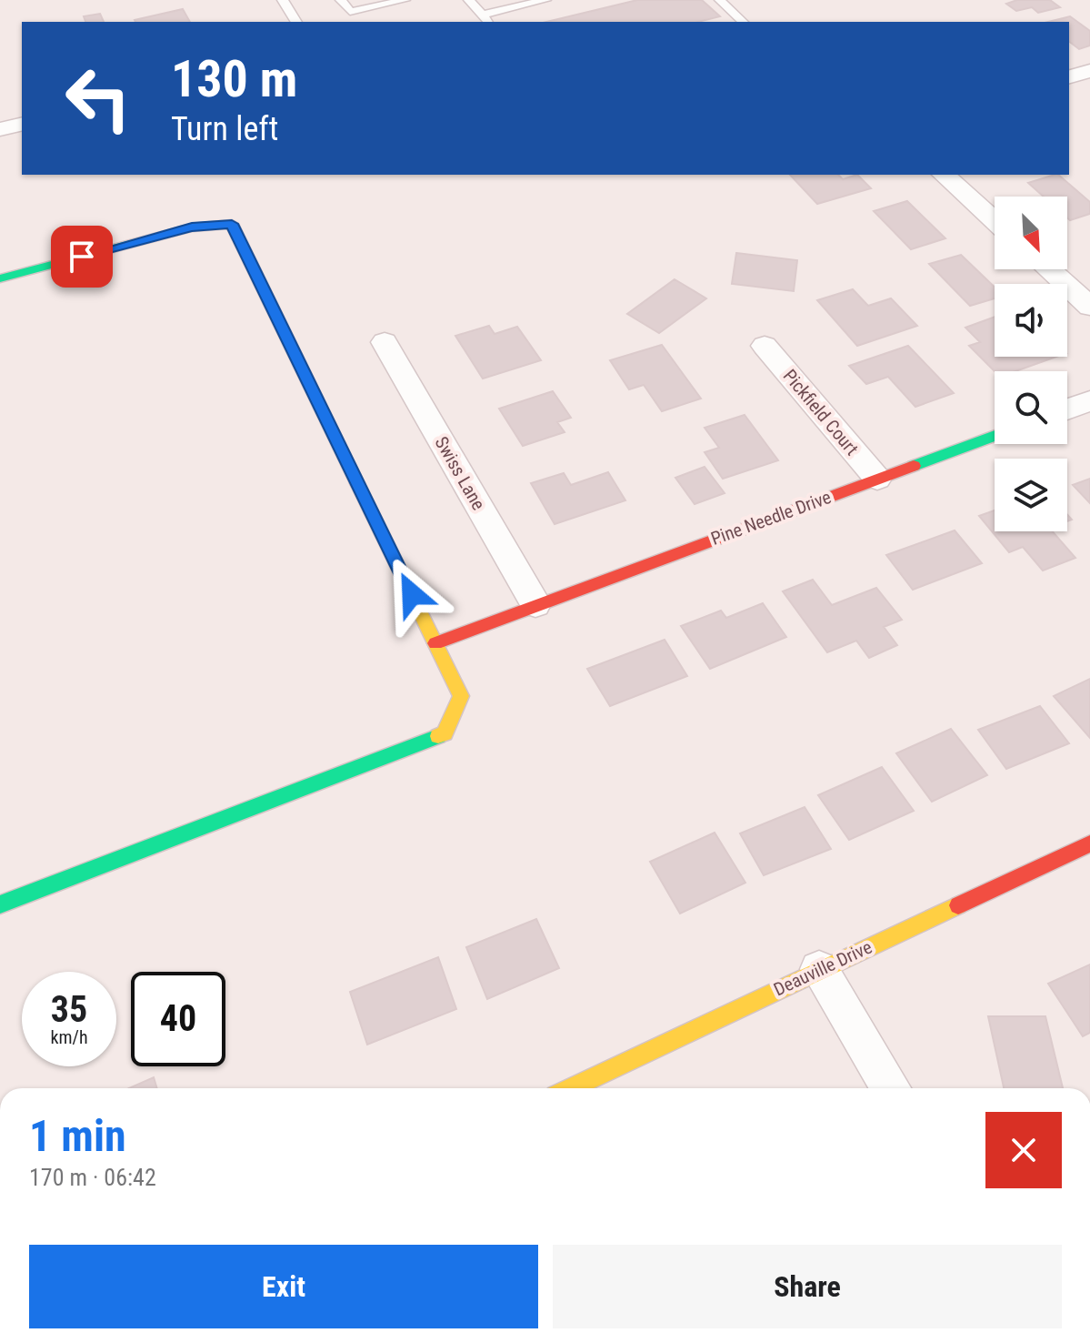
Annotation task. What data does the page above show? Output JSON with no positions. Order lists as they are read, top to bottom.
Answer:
{
  "streets": {
    "street": [
      "Pickfield Court",
      "Swiss Lane",
      "Pine Needle Drive",
      "Deauville Drive"
    ]
  },
  "crossings": [
    ["Pickfield Court", "Pine Needle Drive"],
    ["Swiss Lane", "Pine Needle Drive"]
  ],
  "north": "bottom right",
  "page": {
    "turn": ["130 m", "Turn left"],
    "speed": "35 km/h",
    "limit": "40",
    "heading": ["1 min", "170 m · 06:42"],
    "buttons": ["Exit", "Share"]
  }
}
